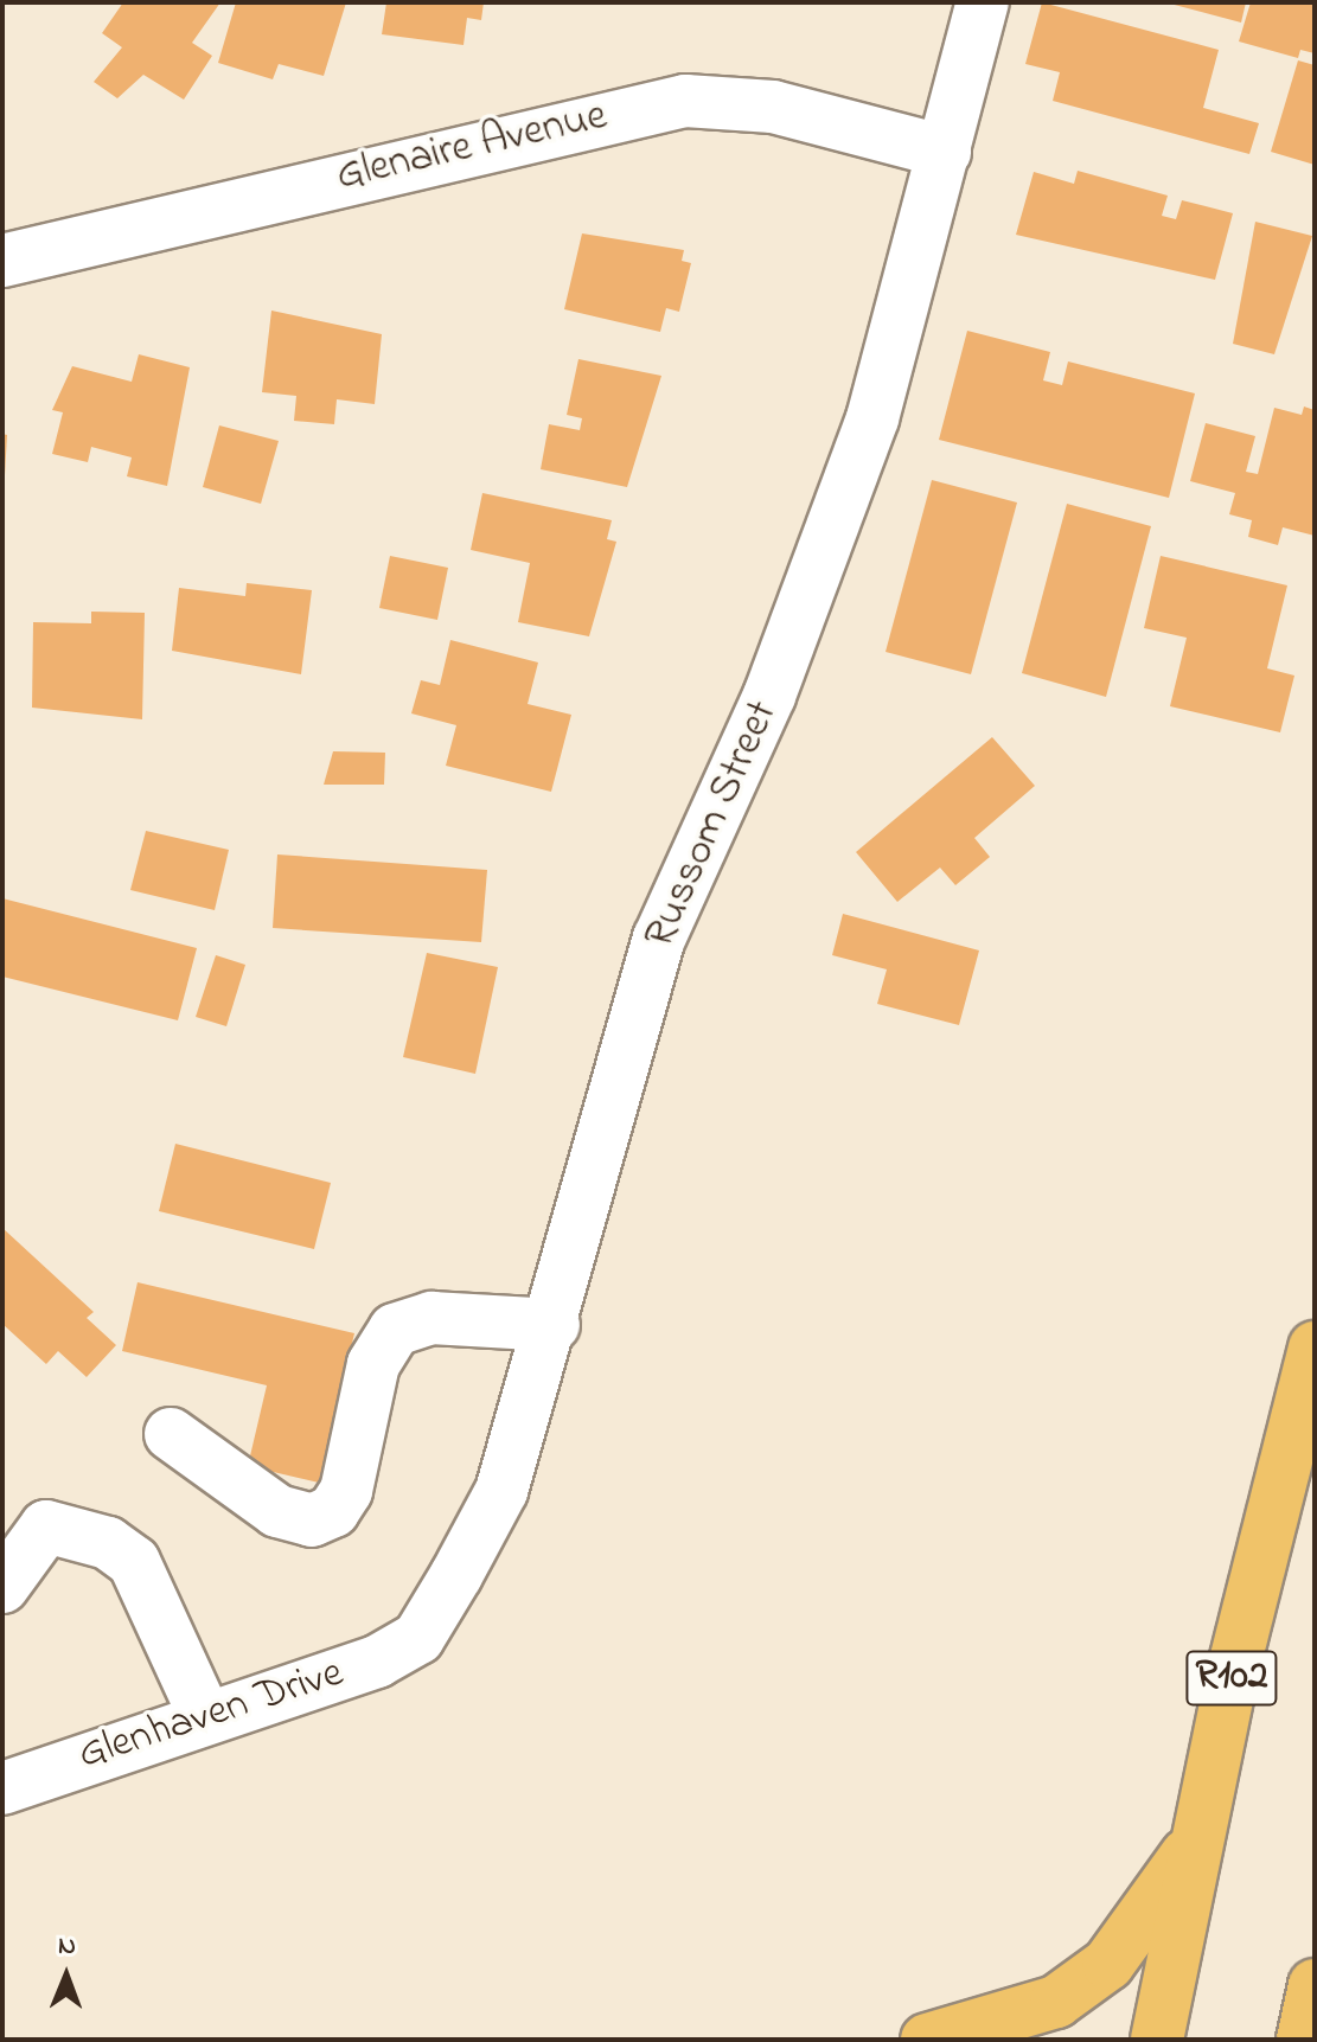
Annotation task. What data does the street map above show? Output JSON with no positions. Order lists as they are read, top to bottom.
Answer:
{
  "streets": {
    "main road": ["R102"],
    "street": ["Glenaire Avenue", "Russom Street", "Glenhaven Drive"]
  },
  "crossings": [
    ["Glenaire Avenue", "Russom Street"],
    ["Russom Street", "Glenhaven Drive"]
  ],
  "north": "top"
}
